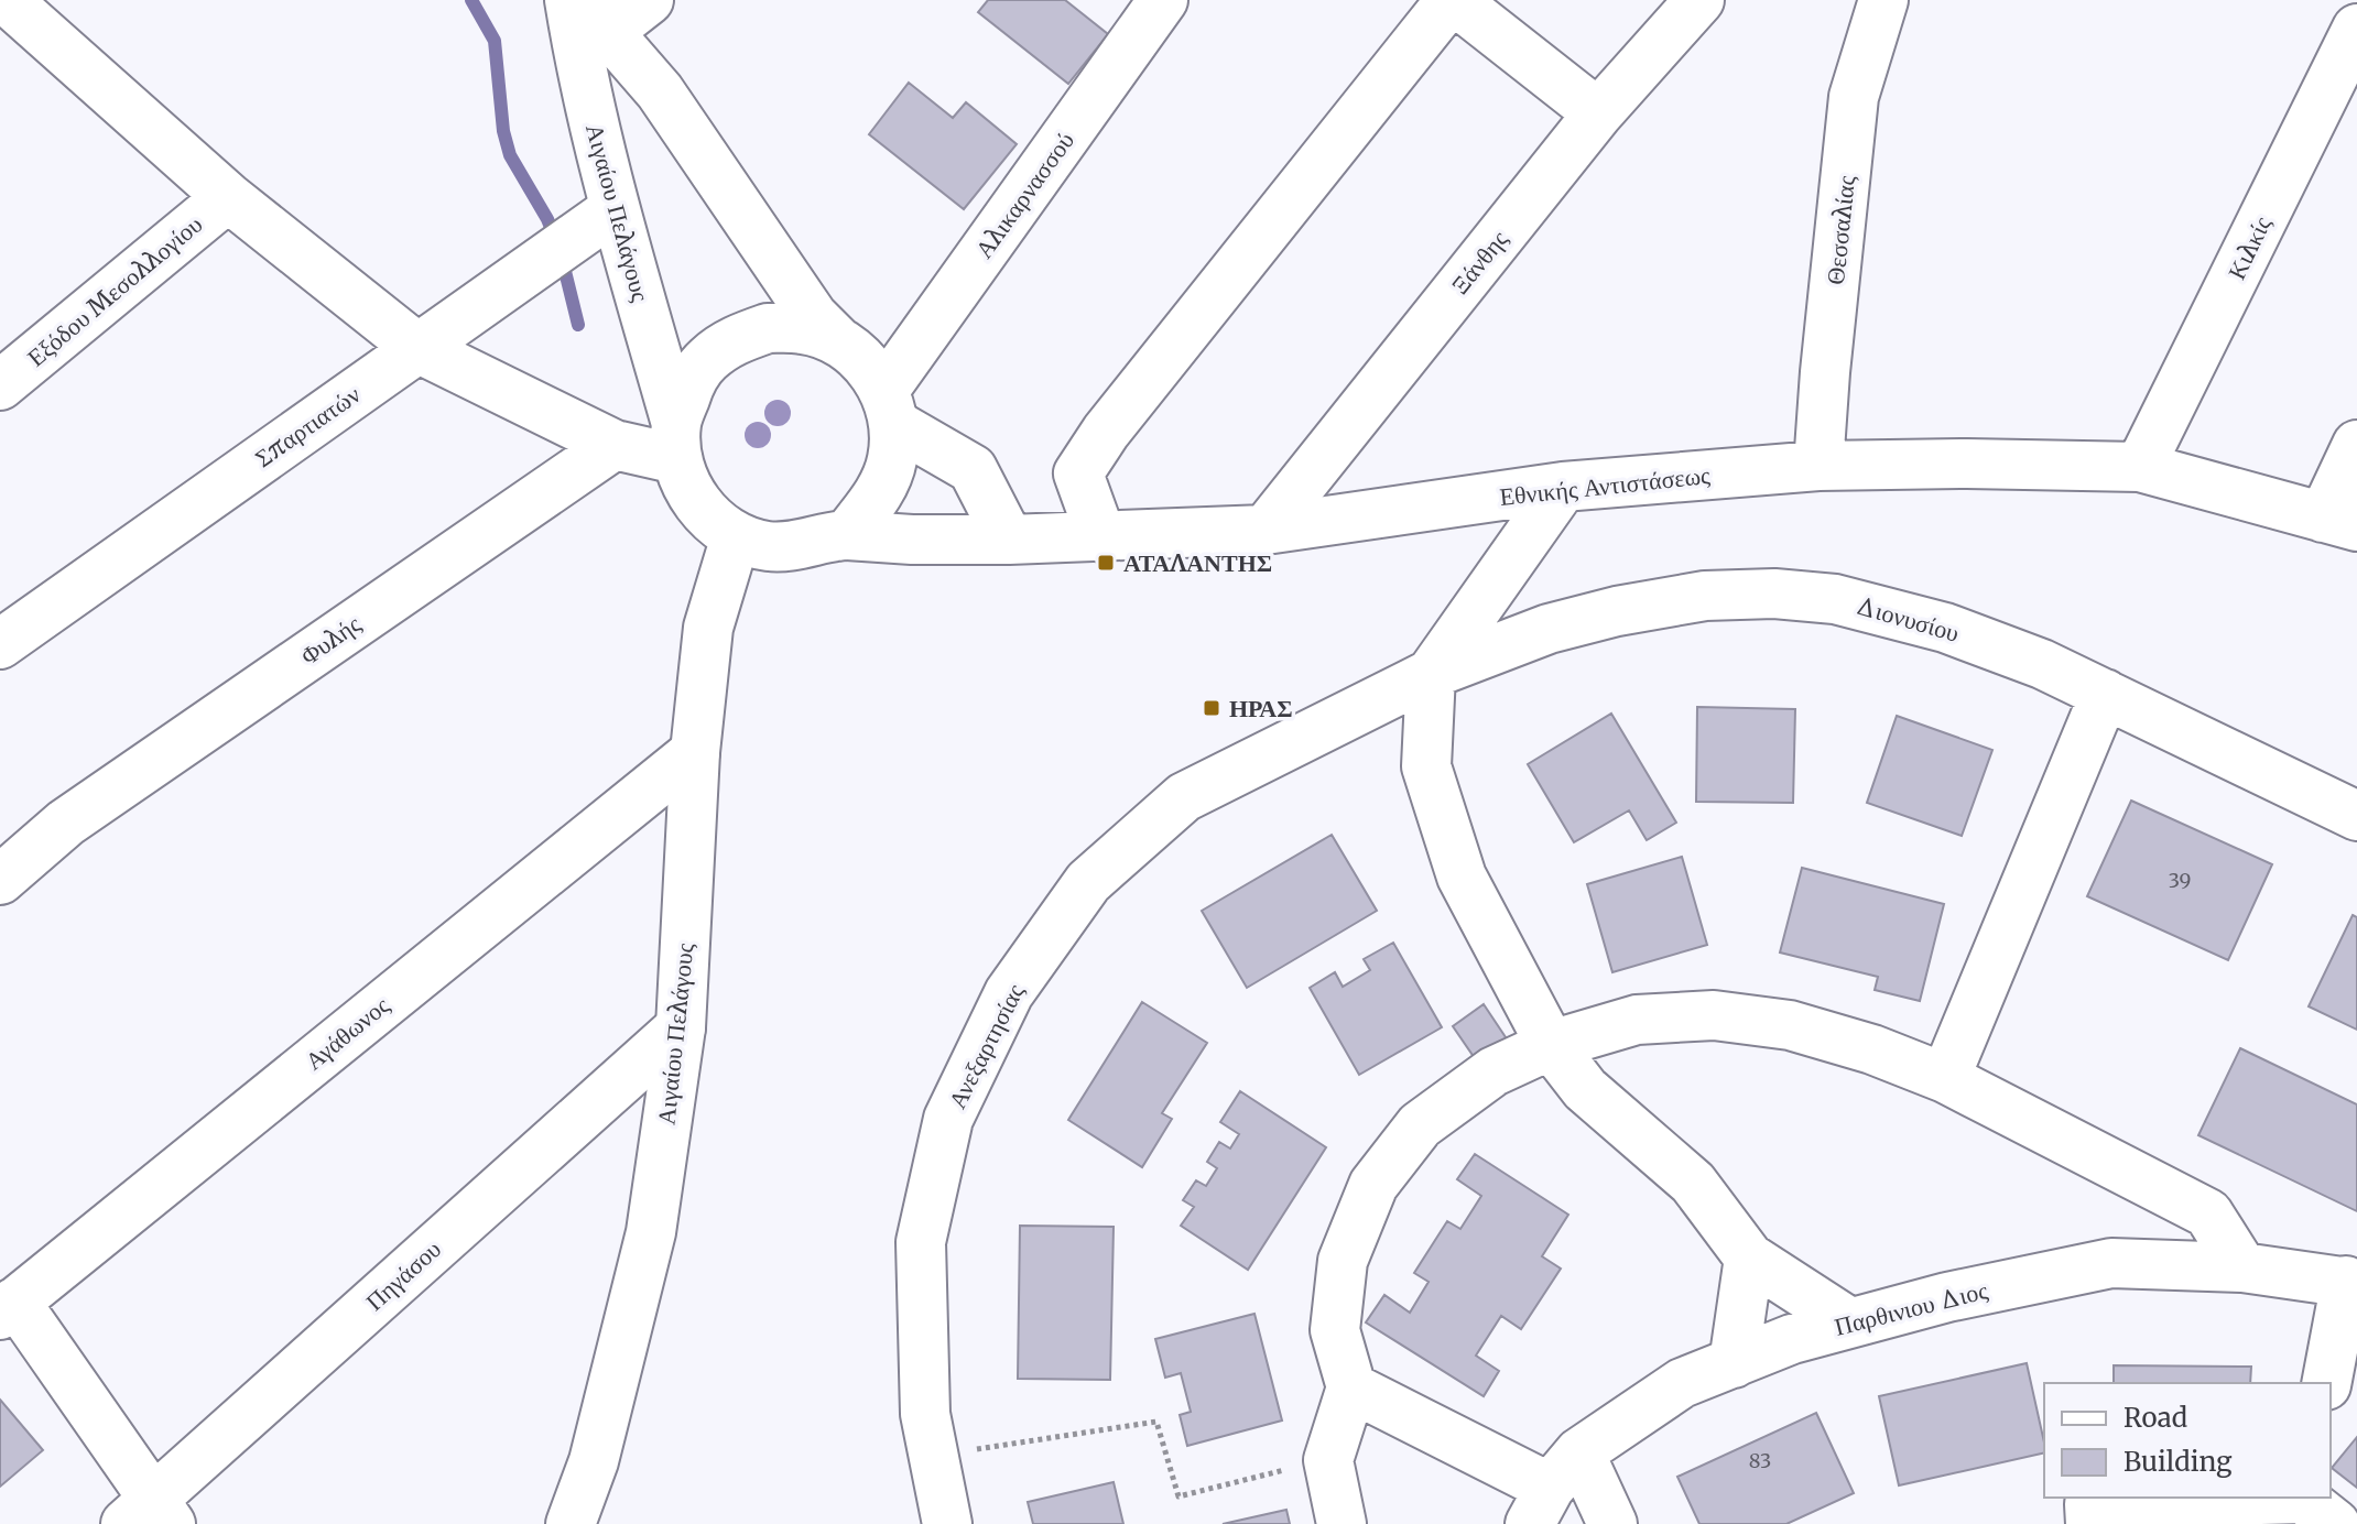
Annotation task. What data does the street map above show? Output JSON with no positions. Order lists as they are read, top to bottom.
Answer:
{
  "streets": {
    "street": [
      "Αλικαρνασσού",
      "Αιγαίου Πελάγους",
      "Θεσσαλίας",
      "Κιλκίς",
      "Ξάνθης",
      "Εξόδου Μεσολλογίου",
      "Σπαρτιατών",
      "Εθνικής Αντιστάσεως",
      "Διονυσίου",
      "Φυλής",
      "Αγάθωνος",
      "Ανεξαρτησίας",
      "Πηγάσου",
      "Παρθινιου Διος"
    ]
  },
  "crossings": [
    ["Αλικαρνασσού", "Αιγαίου Πελάγους"],
    ["Αλικαρνασσού", "Εθνικής Αντιστάσεως"],
    ["Αιγαίου Πελάγους", "Σπαρτιατών"],
    ["Αιγαίου Πελάγους", "Εθνικής Αντιστάσεως"],
    ["Αιγαίου Πελάγους", "Αγάθωνος"],
    ["Αιγαίου Πελάγους", "Πηγάσου"],
    ["Θεσσαλίας", "Εθνικής Αντιστάσεως"],
    ["Κιλκίς", "Εθνικής Αντιστάσεως"],
    ["Ξάνθης", "Εθνικής Αντιστάσεως"],
    ["Διονυσίου", "Ανεξαρτησίας"]
  ],
  "places": {
    "transit": ["ΑΤΑΛΑΝΤΗΣ", "ΗΡΑΣ"]
  },
  "house_numbers": ["39", "83"],
  "legend": ["Road", "Building"]
}
